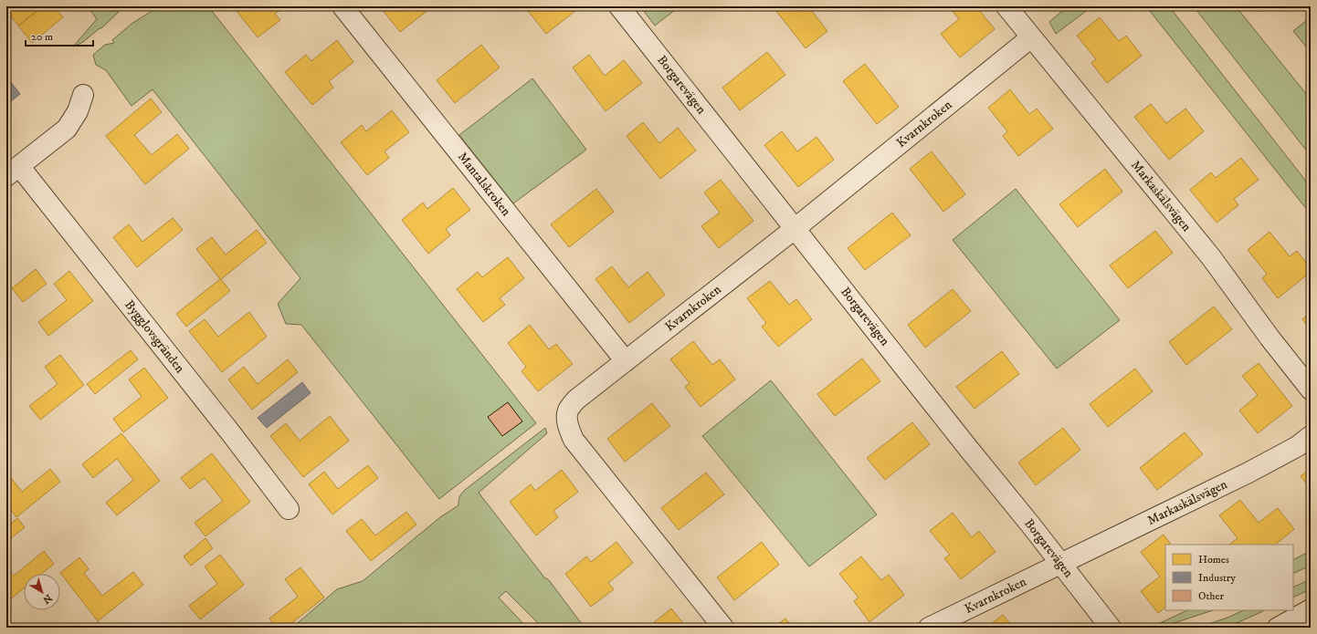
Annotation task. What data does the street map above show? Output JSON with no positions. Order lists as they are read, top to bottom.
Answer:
{
  "streets": {
    "street": [
      "Borgarevägen",
      "Kvarnkroken",
      "Mantalskroken",
      "Markaskälsvägen",
      "Bygglovsgränden"
    ]
  },
  "crossings": [
    ["Borgarevägen", "Kvarnkroken"],
    ["Borgarevägen", "Markaskälsvägen"],
    ["Kvarnkroken", "Mantalskroken"],
    ["Kvarnkroken", "Markaskälsvägen"]
  ],
  "legend": ["Homes", "Industry", "Other"],
  "scale_bar": "20 m",
  "north": "bottom right"
}
